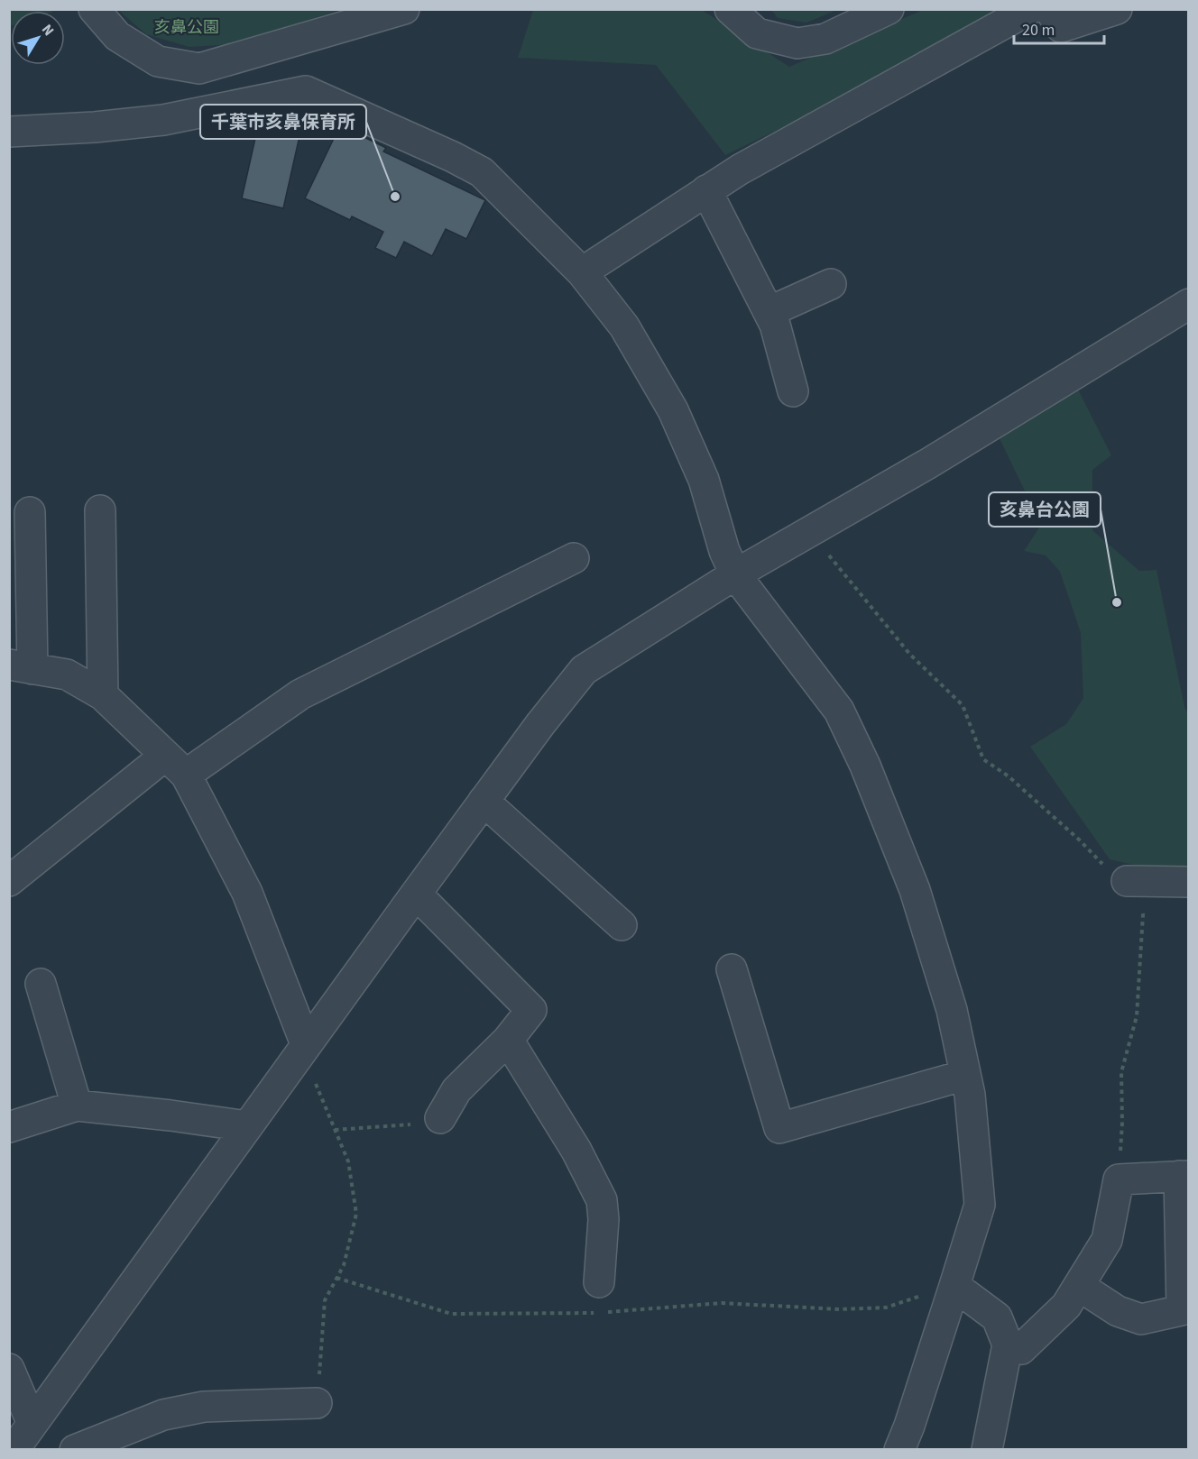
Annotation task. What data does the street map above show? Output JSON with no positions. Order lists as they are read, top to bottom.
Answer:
{
  "parks": ["亥鼻公園"],
  "places": ["千葉市亥鼻保育所", "亥鼻台公園"],
  "scale_bar": "20 m",
  "north": "top right"
}
